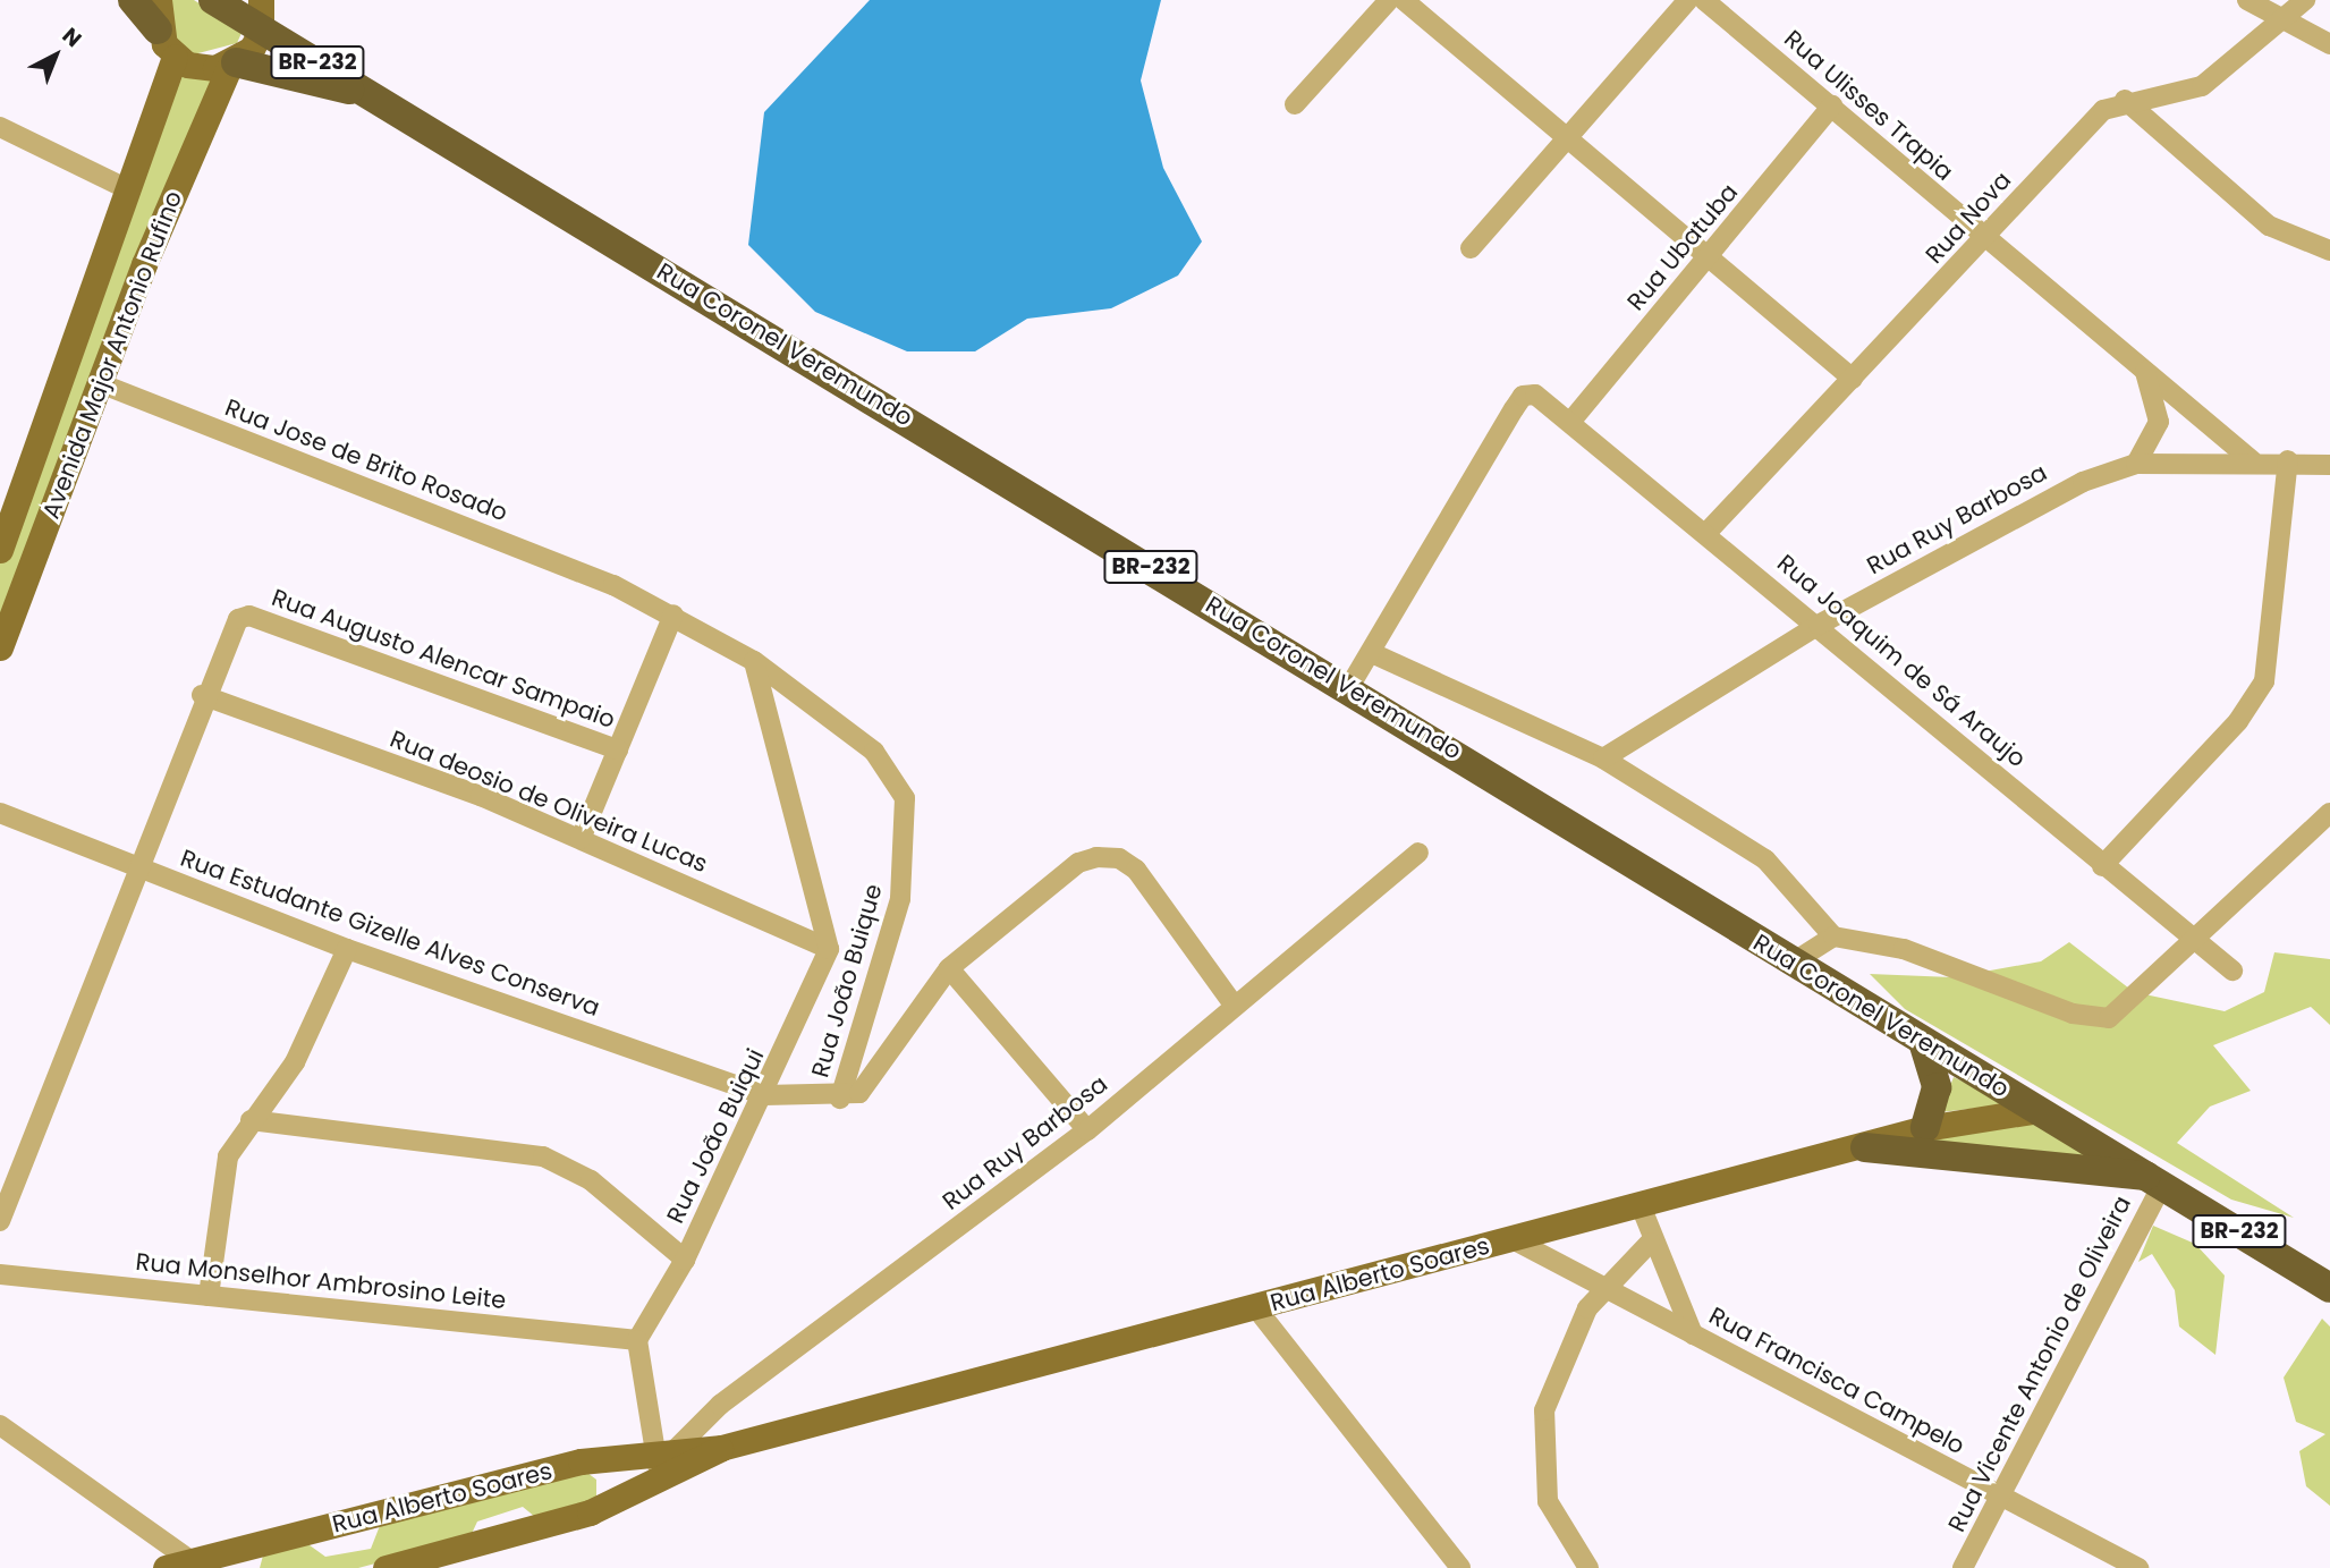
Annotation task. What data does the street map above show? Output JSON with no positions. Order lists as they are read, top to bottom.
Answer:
{
  "streets": {
    "highway": ["BR-232", "Rua Coronel Veremundo"],
    "main road": ["Avenida Major Antonio Rufino", "Rua Alberto Soares"],
    "street": [
      "Rua Ulisses Trapia",
      "Rua Nova",
      "Rua Ubatuba",
      "Rua Jose de Brito Rosado",
      "Rua Ruy Barbosa",
      "Rua Augusto Alencar Sampaio",
      "Rua Joaquim de Sá Araujo",
      "Rua deosio de Oliveira Lucas",
      "Rua Estudante Gizelle Alves Conserva",
      "Rua João Buique",
      "Rua João Buiqui",
      "Rua Monselhor Ambrosino Leite",
      "Rua Vicente Antonio de Oliveira",
      "Rua Francisca Campelo"
    ]
  },
  "crossings": [
    ["Rua Ulisses Trapia", "Rua Nova"],
    ["Rua Ulisses Trapia", "Rua Ubatuba"],
    ["Rua Ulisses Trapia", "Rua Ruy Barbosa"],
    ["Rua Nova", "Rua Joaquim de Sá Araujo"],
    ["Rua Ubatuba", "Rua Joaquim de Sá Araujo"],
    ["Rua Coronel Veremundo", "Avenida Major Antonio Rufino"],
    ["Rua Coronel Veremundo", "Rua Alberto Soares"],
    ["Rua Coronel Veremundo", "Rua Vicente Antonio de Oliveira"],
    ["Avenida Major Antonio Rufino", "Rua Jose de Brito Rosado"],
    ["Rua Jose de Brito Rosado", "Rua João Buique"],
    ["Rua Ruy Barbosa", "Rua Joaquim de Sá Araujo"],
    ["Rua Ruy Barbosa", "Rua Alberto Soares"],
    ["Rua Augusto Alencar Sampaio", "Rua deosio de Oliveira Lucas"],
    ["Rua deosio de Oliveira Lucas", "Rua João Buique"],
    ["Rua deosio de Oliveira Lucas", "Rua João Buiqui"],
    ["Rua Estudante Gizelle Alves Conserva", "Rua João Buique"],
    ["Rua Estudante Gizelle Alves Conserva", "Rua João Buiqui"],
    ["Rua João Buique", "Rua João Buiqui"],
    ["Rua João Buiqui", "Rua Monselhor Ambrosino Leite"],
    ["Rua Alberto Soares", "Rua Francisca Campelo"],
    ["Rua Vicente Antonio de Oliveira", "Rua Francisca Campelo"]
  ],
  "north": "top right"
}
